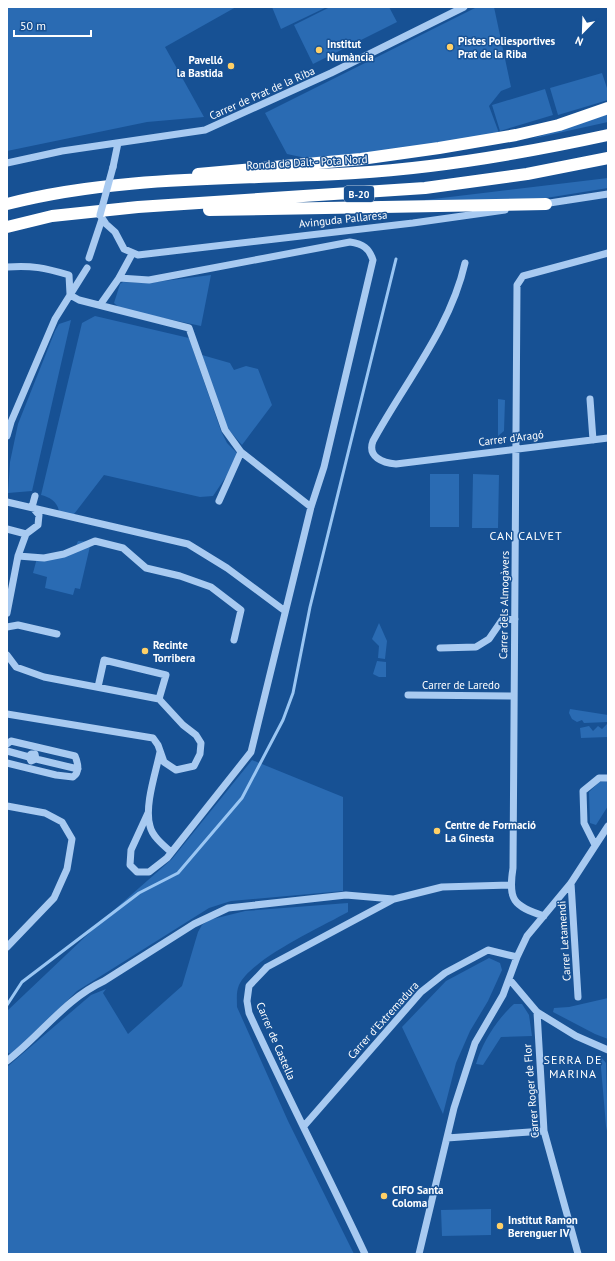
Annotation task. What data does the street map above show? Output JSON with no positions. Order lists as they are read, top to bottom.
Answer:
{
  "streets": {
    "highway": ["Ronda de Dalt - Pota Nord", "B-20"],
    "street": [
      "Carrer de Prat de la Riba",
      "Avinguda Pallaresa",
      "Carrer d'Aragó",
      "Carrer dels Almogàvers",
      "Carrer de Laredo",
      "Carrer Letamendi",
      "Carrer d'Extremadura",
      "Carrer de Castella",
      "Carrer Roger de Flor"
    ]
  },
  "crossings": [
    ["Carrer d'Aragó", "Carrer dels Almogàvers"],
    ["Carrer dels Almogàvers", "Carrer de Laredo"],
    ["Carrer dels Almogàvers", "Carrer de Castella"],
    ["Carrer d'Extremadura", "Carrer de Castella"]
  ],
  "districts": ["CAN CALVET", "SERRA DE MARINA"],
  "places": [
    "Pistes Poliesportives Prat de la Riba",
    "Institut Numància",
    "Pavelló la Bastida",
    "Recinte Torribera",
    "Centre de Formació La Ginesta",
    "CIFO Santa Coloma",
    "Institut Ramon Berenguer IV"
  ],
  "scale_bar": "50 m",
  "north": "bottom left"
}
